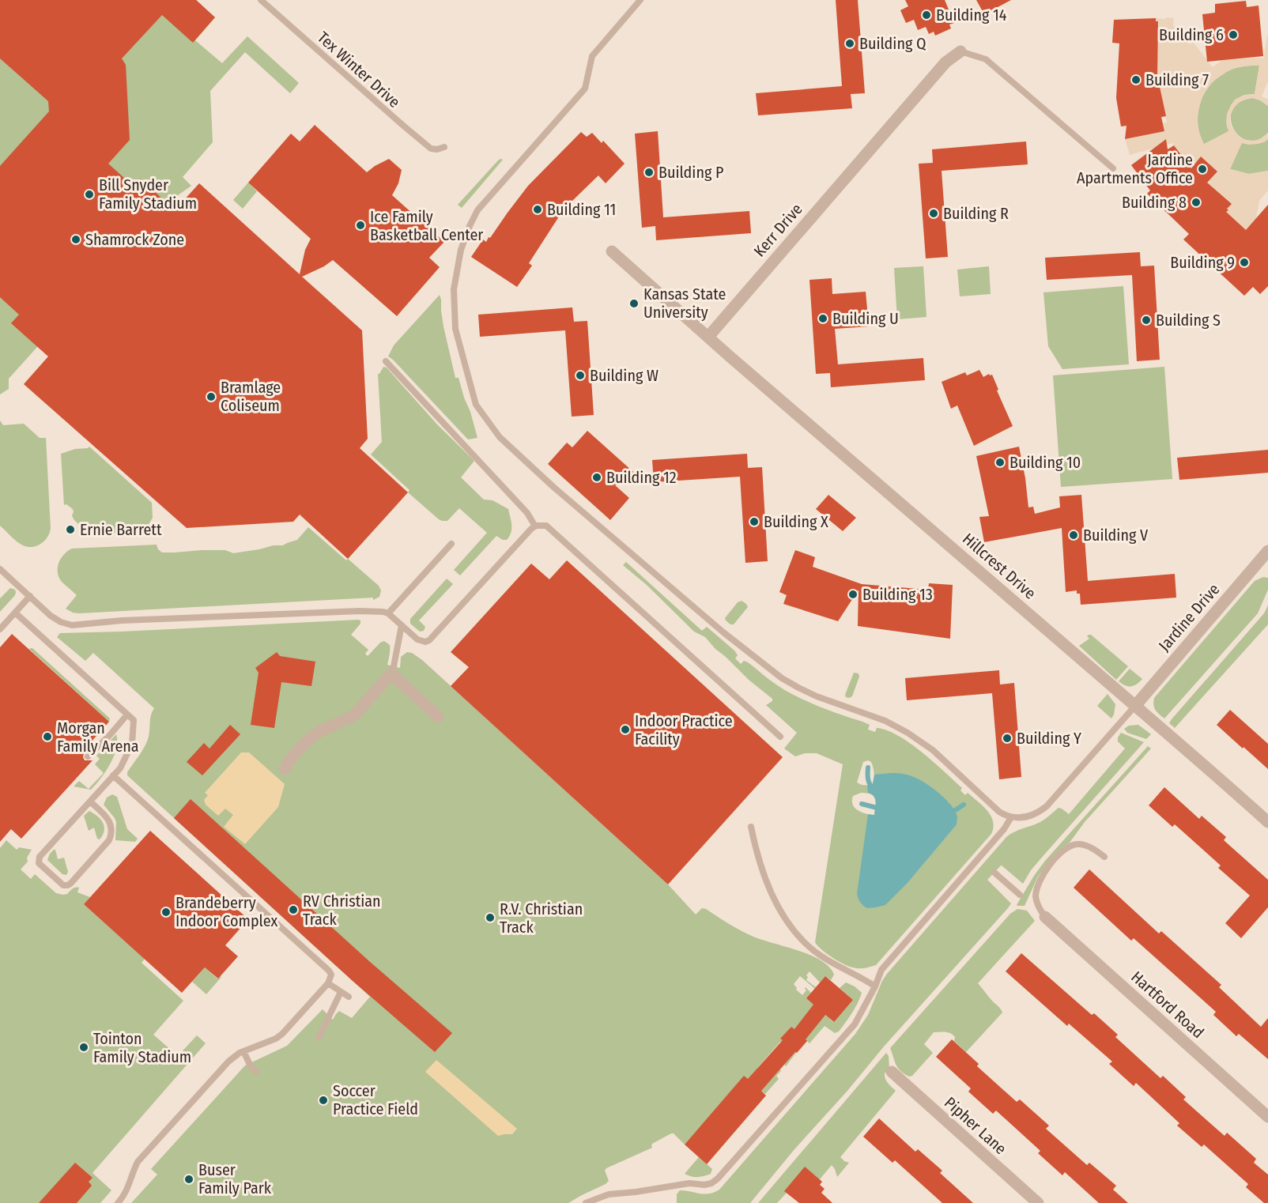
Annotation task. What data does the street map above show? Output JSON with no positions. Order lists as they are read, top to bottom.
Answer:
{
  "streets": {
    "street": [
      "Kerr Drive",
      "Hillcrest Drive",
      "Jardine Drive",
      "Hartford Road",
      "Pipher Lane"
    ],
    "lane": ["Tex Winter Drive"]
  },
  "crossings": [
    ["Kerr Drive", "Hillcrest Drive"],
    ["Hillcrest Drive", "Jardine Drive"]
  ],
  "places": [
    "Building 14",
    "Building 6",
    "Building Q",
    "Building 7",
    "Jardine Apartments Office",
    "Building P",
    "Bill Snyder Family Stadium",
    "Building 8",
    "Building 11",
    "Building R",
    "Ice Family Basketball Center",
    "Shamrock Zone",
    "Building 9",
    "Kansas State University",
    "Building U",
    "Building S",
    "Building W",
    "Bramlage Coliseum",
    "Building 10",
    "Building 12",
    "Building X",
    "Ernie Barrett",
    "Building V",
    "Building 13",
    "Indoor Practice Facility",
    "Morgan Family Arena",
    "Building Y",
    "RV Christian Track",
    "Brandeberry Indoor Complex",
    "R.V. Christian Track",
    "Tointon Family Stadium",
    "Soccer Practice Field",
    "Buser Family Park"
  ]
}
